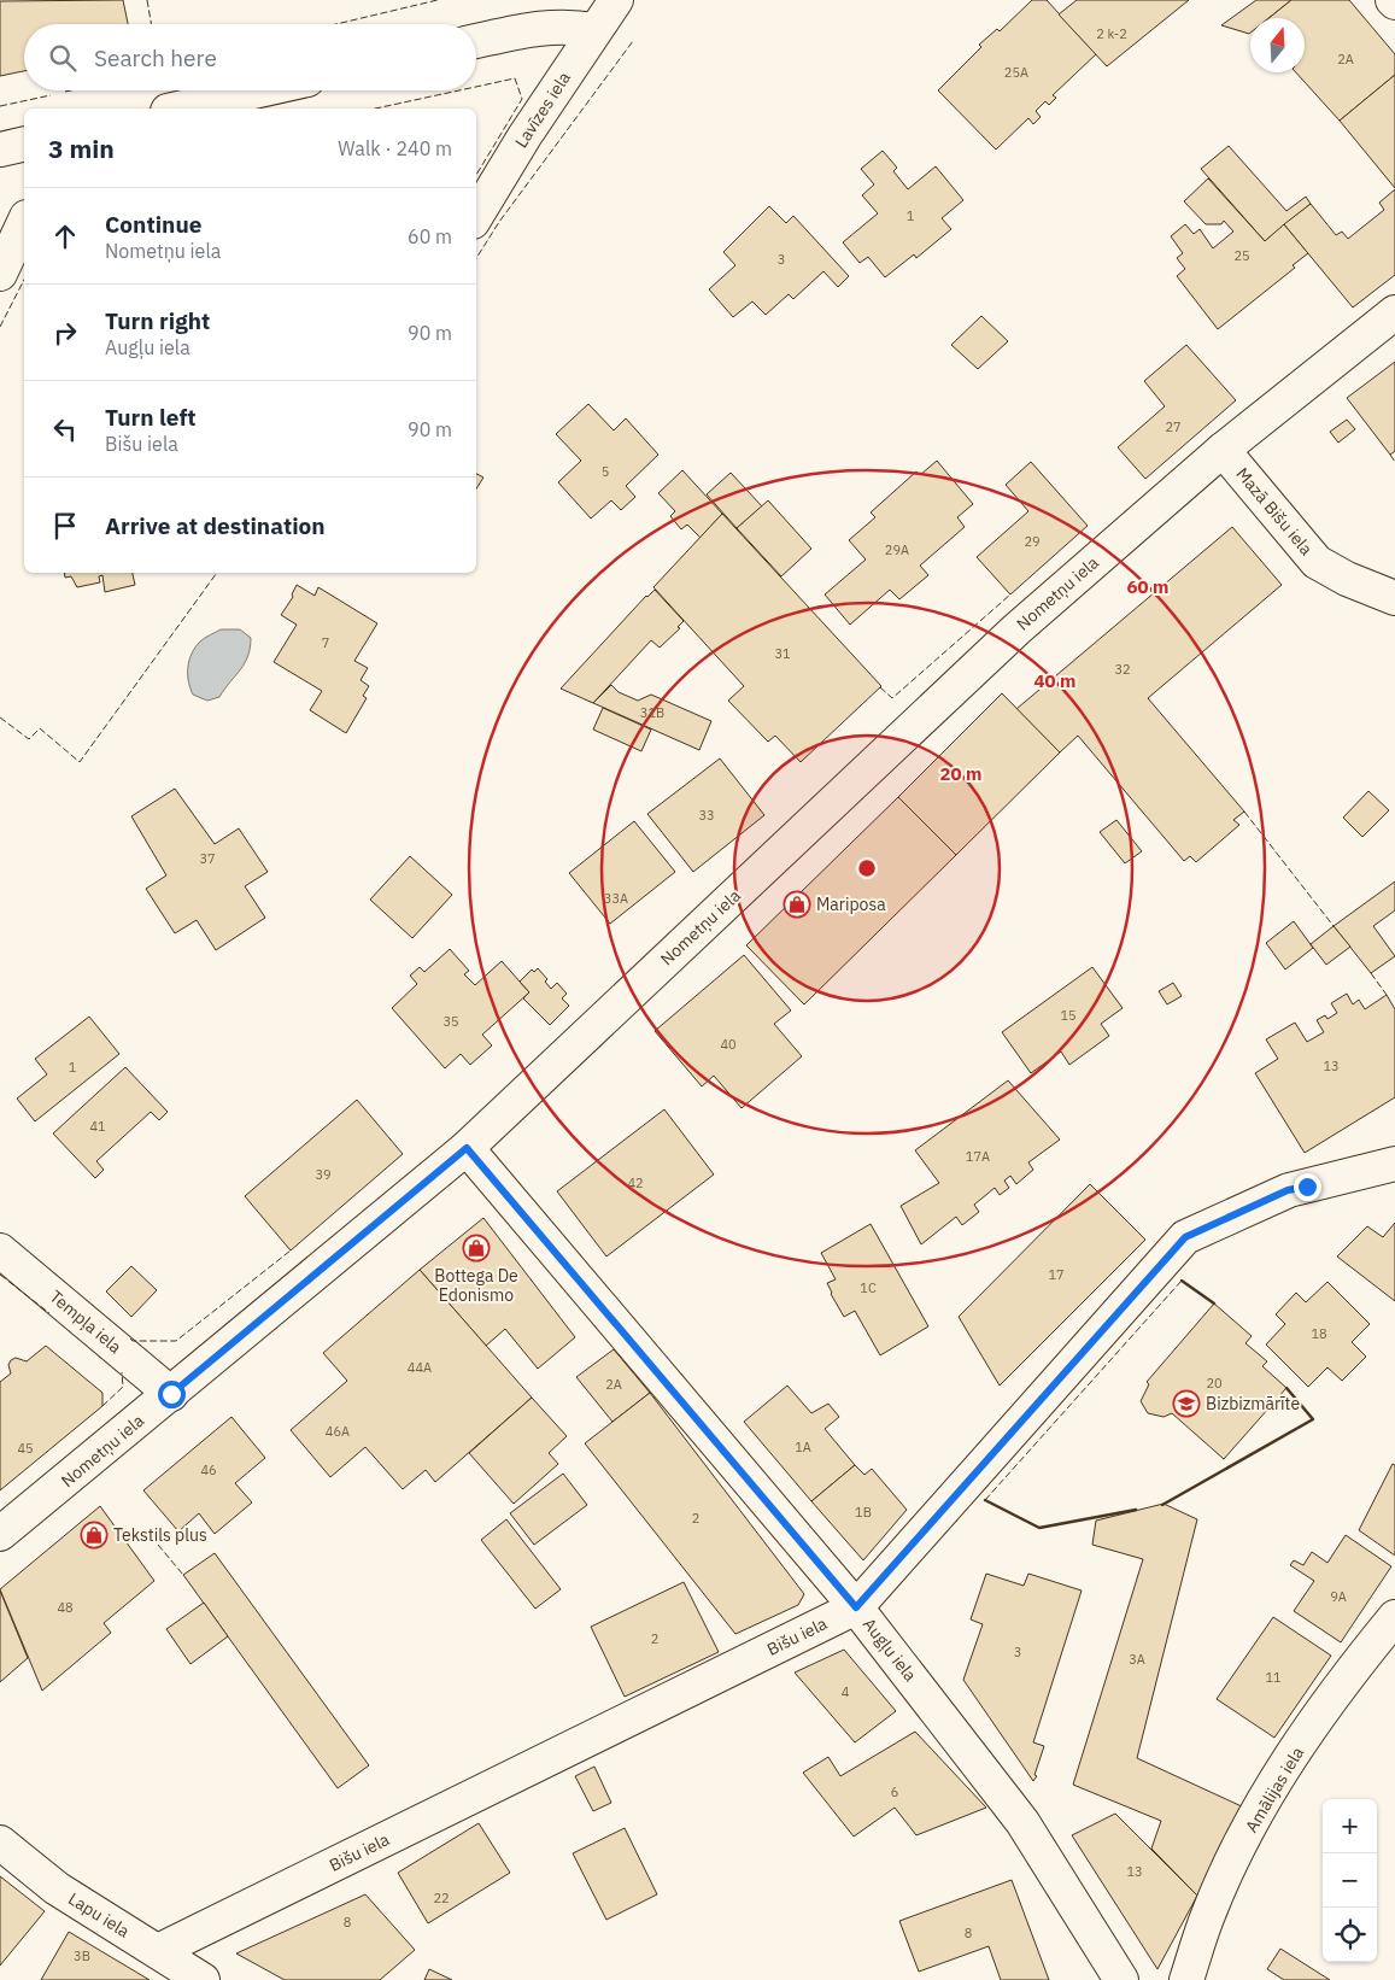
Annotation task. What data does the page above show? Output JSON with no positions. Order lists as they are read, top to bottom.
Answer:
{
  "streets": {
    "street": [
      "Lavīzes iela",
      "Mazā Bišu iela",
      "Nometņu iela",
      "Tempļa iela",
      "Bišu iela",
      "Augļu iela",
      "Amālijas iela",
      "Lapu iela"
    ]
  },
  "crossings": [
    ["Mazā Bišu iela", "Nometņu iela"],
    ["Nometņu iela", "Tempļa iela"],
    ["Nometņu iela", "Augļu iela"],
    ["Bišu iela", "Augļu iela"],
    ["Bišu iela", "Lapu iela"]
  ],
  "places": {
    "shop": ["Mariposa", "Bottega De Edonismo", "Tekstils plus"],
    "school or university": ["Bizbizmārīte"]
  },
  "house_numbers": [
    "2 k-2",
    "2A",
    "25A",
    "1",
    "25",
    "3",
    "27",
    "5",
    "29",
    "29A",
    "7",
    "31",
    "32",
    "31B",
    "33",
    "37",
    "33A",
    "15",
    "35",
    "40",
    "13",
    "1",
    "41",
    "17A",
    "39",
    "42",
    "17",
    "1C",
    "18",
    "44A",
    "20",
    "2A",
    "46A",
    "1A",
    "45",
    "46",
    "1B",
    "2",
    "9A",
    "48",
    "2",
    "3",
    "3A",
    "11",
    "4",
    "6",
    "13",
    "22",
    "8",
    "8",
    "3B"
  ],
  "north": "top",
  "page": {
    "search": "Search here",
    "heading": ["3 min", "Walk · 240 m"],
    "list": [
      ["Continue", "Nometņu iela", "60 m"],
      ["Turn right", "Augļu iela", "90 m"],
      ["Turn left", "Bišu iela", "90 m"],
      "Arrive at destination"
    ],
    "map_buttons": ["+", "−"]
  },
  "rings": ["60 m", "40 m", "20 m"]
}
